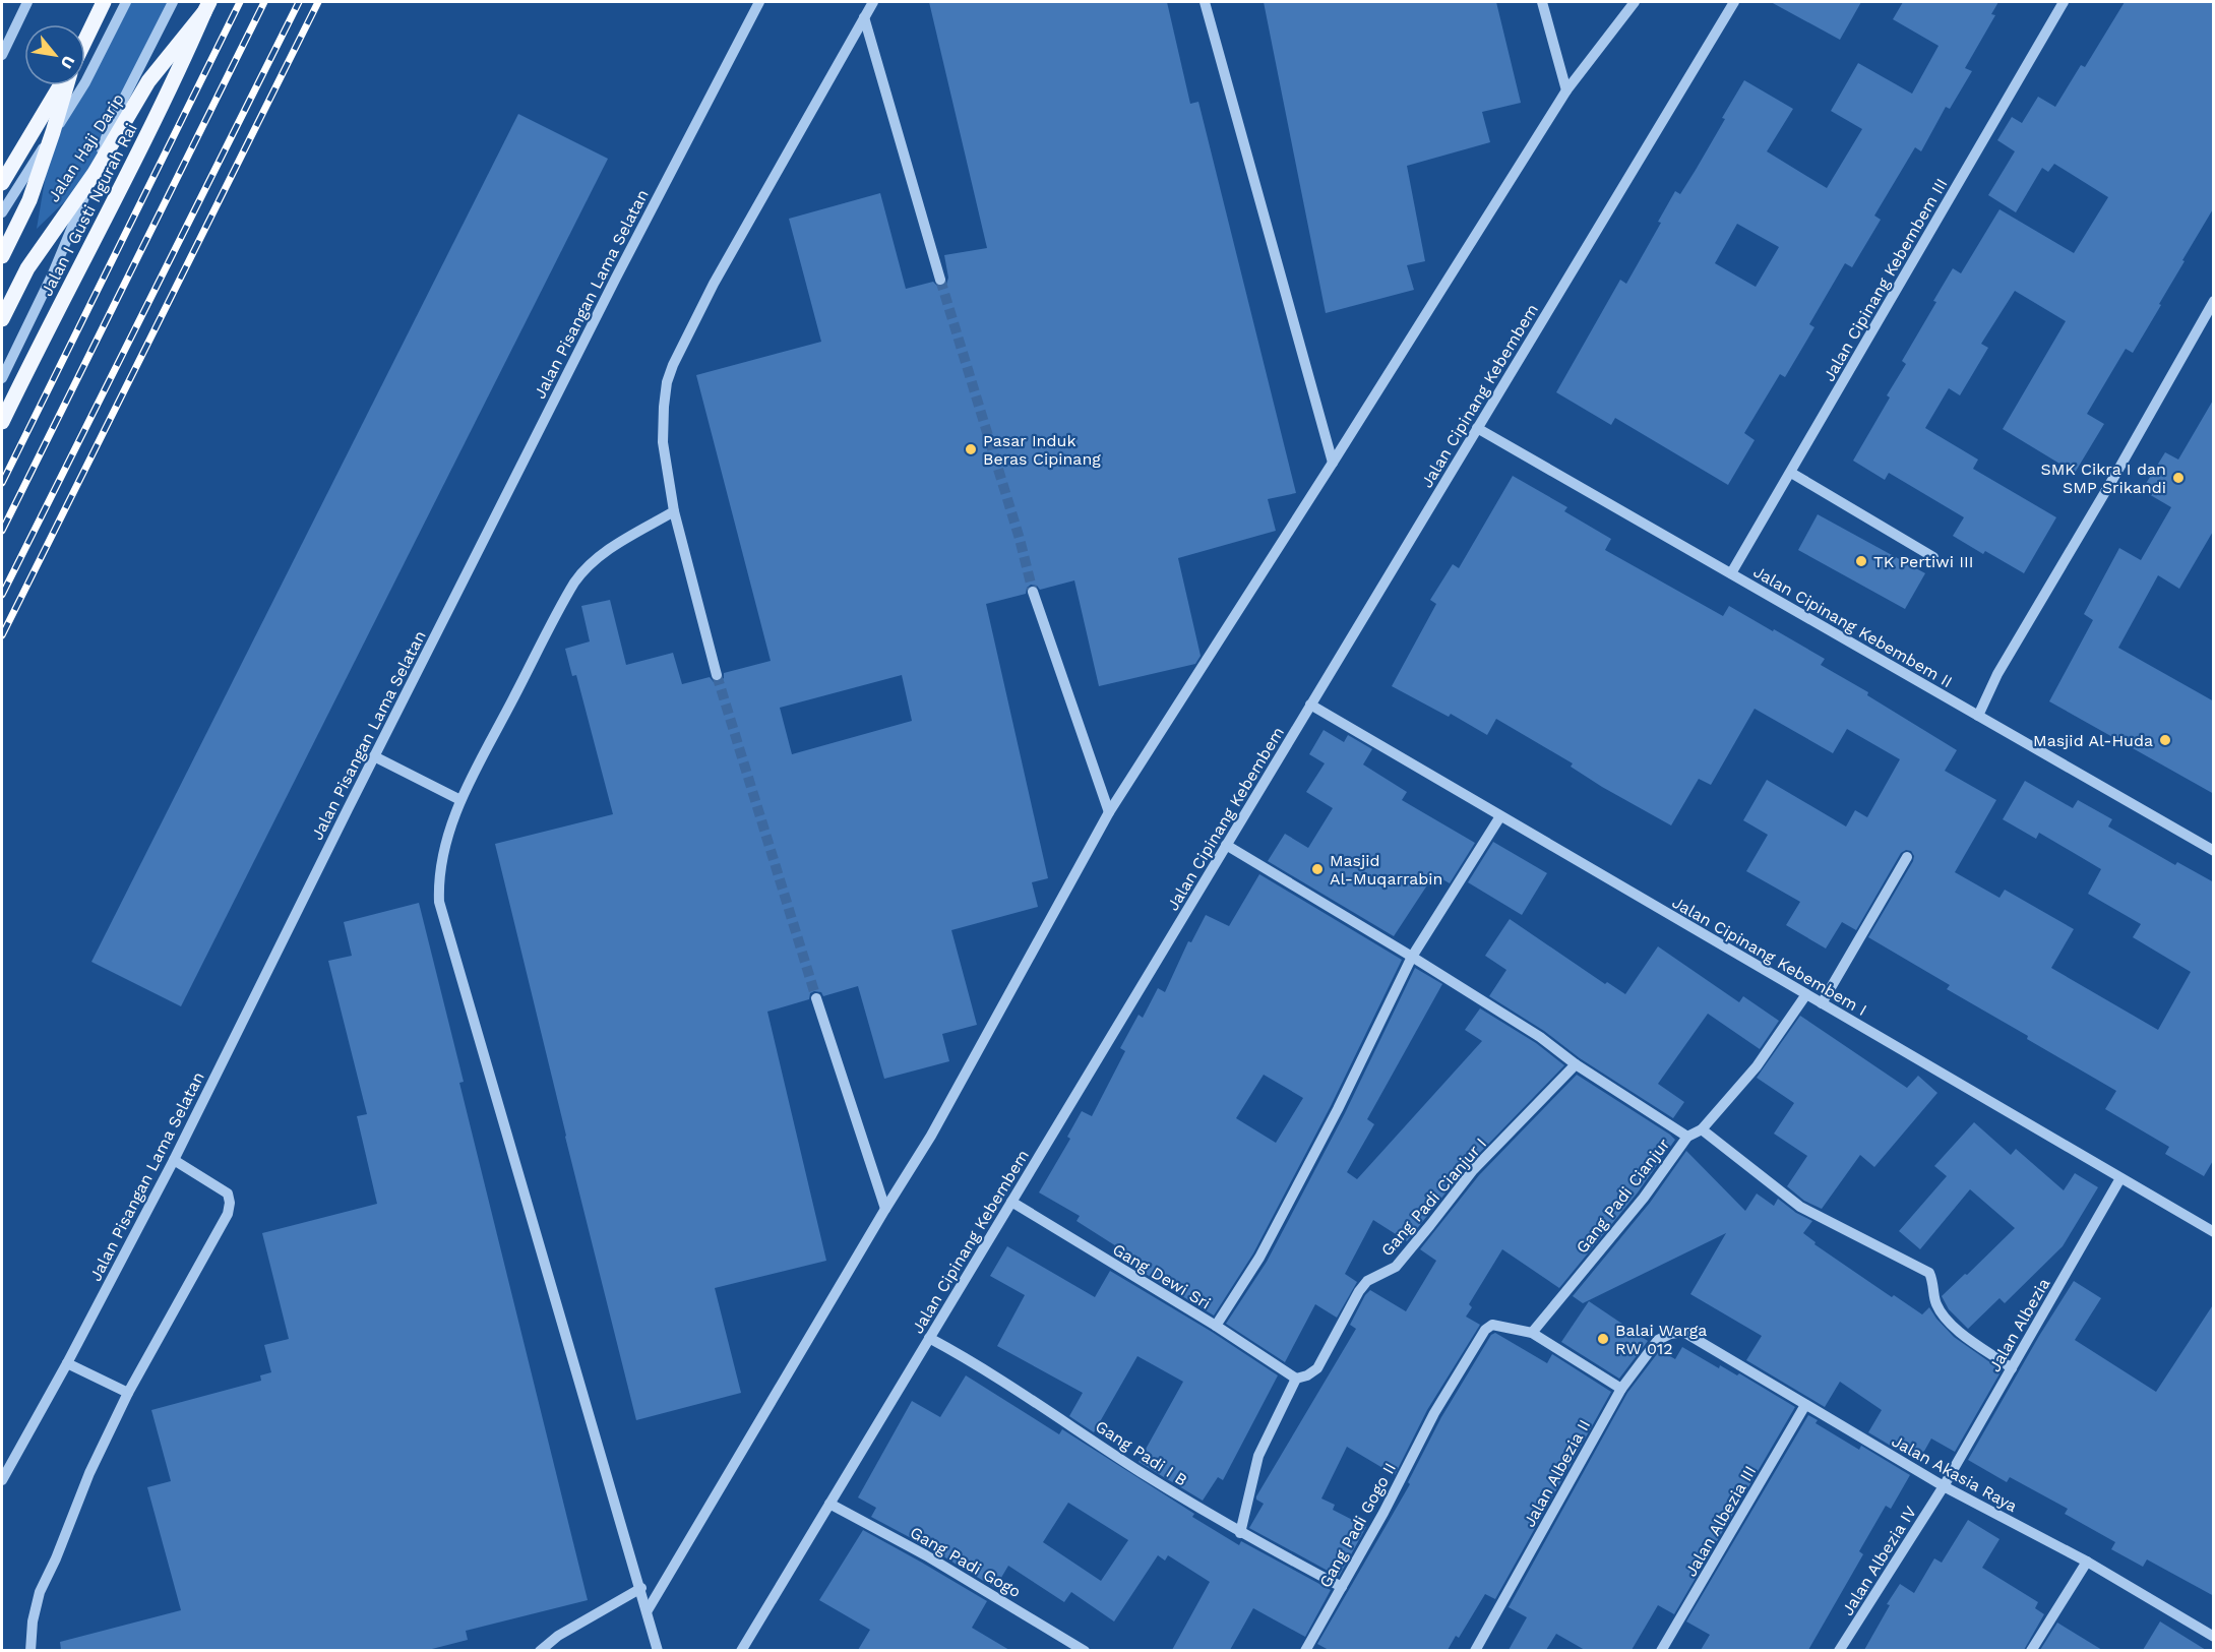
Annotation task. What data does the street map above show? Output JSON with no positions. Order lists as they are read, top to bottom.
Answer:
{
  "streets": {
    "main road": ["Jalan Haji Darip", "Jalan I Gusti Ngurah Rai"],
    "street": [
      "Jalan Cipinang Kebembem III",
      "Jalan Pisangan Lama Selatan",
      "Jalan Cipinang Kebembem",
      "Jalan Cipinang Kebembem II",
      "Jalan Cipinang Kebembem I",
      "Gang Padi Cianjur",
      "Gang Padi Cianjur I",
      "Gang Dewi Sri",
      "Jalan Albezia",
      "Gang Padi I B",
      "Jalan Albezia II",
      "Jalan Akasia Raya",
      "Jalan Albezia III",
      "Gang Padi Gogo II",
      "Jalan Albezia IV",
      "Gang Padi Gogo"
    ]
  },
  "crossings": [
    ["Jalan Haji Darip", "Jalan I Gusti Ngurah Rai"],
    ["Jalan Cipinang Kebembem III", "Jalan Cipinang Kebembem II"],
    ["Jalan Cipinang Kebembem", "Jalan Cipinang Kebembem II"],
    ["Jalan Cipinang Kebembem", "Jalan Cipinang Kebembem I"],
    ["Jalan Cipinang Kebembem", "Gang Dewi Sri"],
    ["Jalan Cipinang Kebembem", "Gang Padi I B"],
    ["Jalan Cipinang Kebembem", "Gang Padi Gogo"],
    ["Jalan Cipinang Kebembem I", "Gang Padi Cianjur"],
    ["Jalan Cipinang Kebembem I", "Jalan Albezia"],
    ["Gang Padi Cianjur", "Gang Padi Gogo II"],
    ["Gang Padi Cianjur I", "Gang Dewi Sri"],
    ["Jalan Albezia", "Jalan Akasia Raya"],
    ["Jalan Albezia", "Jalan Albezia IV"],
    ["Gang Padi I B", "Gang Padi Gogo II"],
    ["Jalan Albezia II", "Jalan Akasia Raya"],
    ["Jalan Albezia II", "Gang Padi Gogo II"],
    ["Jalan Akasia Raya", "Jalan Albezia III"],
    ["Jalan Akasia Raya", "Jalan Albezia IV"]
  ],
  "places": [
    "Pasar Induk Beras Cipinang",
    "SMK Cikra I dan SMP Srikandi",
    "TK Pertiwi III",
    "Masjid Al-Huda",
    "Masjid Al-Muqarrabin",
    "Balai Warga RW 012"
  ],
  "north": "bottom right"
}
